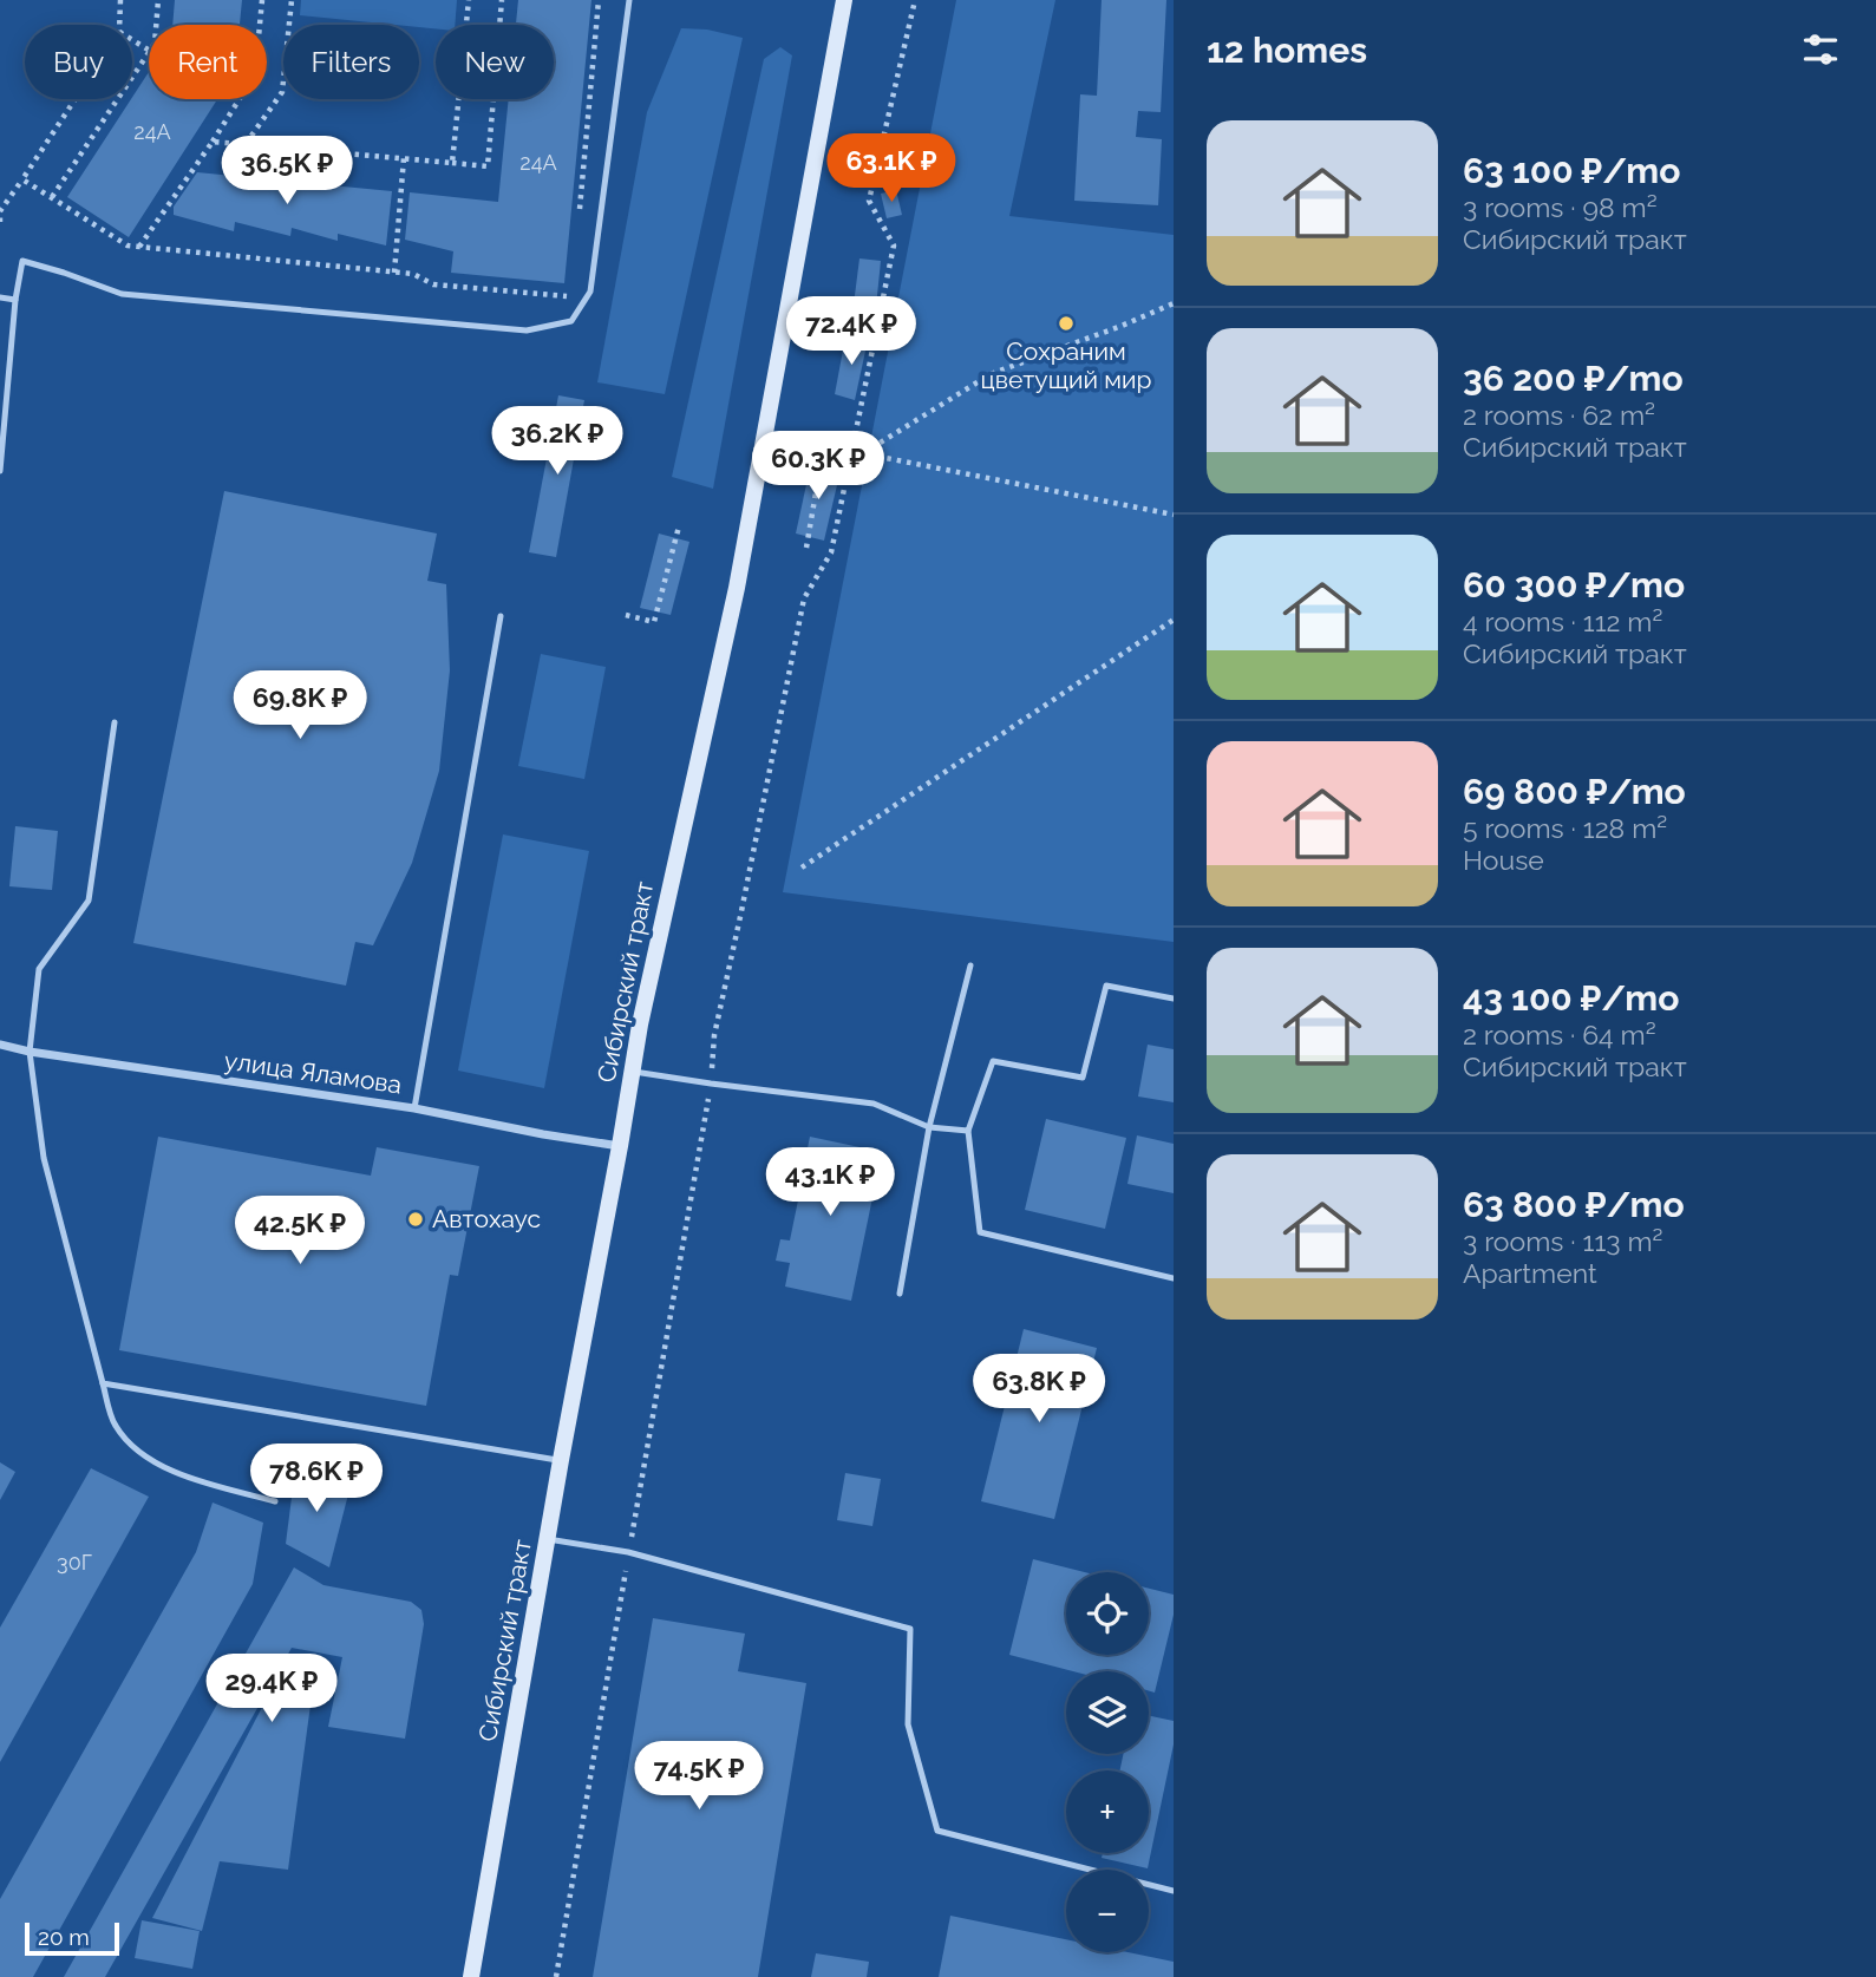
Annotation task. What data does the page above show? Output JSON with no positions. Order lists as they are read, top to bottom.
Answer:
{
  "streets": {
    "main road": ["Сибирский тракт"],
    "street": ["улица Яламова"]
  },
  "crossings": [
    ["Сибирский тракт", "улица Яламова"]
  ],
  "places": ["Сохраним цветущий мир", "Автохаус"],
  "house_numbers": ["24А", "24А", "30Г"],
  "scale_bar": "20 m",
  "page": {
    "heading": "12 homes",
    "chip": [
      "Buy",
      "Rent",
      "Filters",
      "New"
    ],
    "list": [
      {
        "name": "63 100 ₽/mo",
        "note": "3 rooms · 98 m² · Сибирский тракт"
      },
      {
        "name": "36 200 ₽/mo",
        "note": "2 rooms · 62 m² · Сибирский тракт"
      },
      {
        "name": "60 300 ₽/mo",
        "note": "4 rooms · 112 m² · Сибирский тракт"
      },
      {
        "name": "69 800 ₽/mo",
        "note": "5 rooms · 128 m² · House"
      },
      {
        "name": "43 100 ₽/mo",
        "note": "2 rooms · 64 m² · Сибирский тракт"
      },
      {
        "name": "63 800 ₽/mo",
        "note": "3 rooms · 113 m² · Apartment"
      }
    ],
    "price": [
      "63.1K ₽",
      "36.5K ₽",
      "72.4K ₽",
      "36.2K ₽",
      "60.3K ₽",
      "69.8K ₽",
      "43.1K ₽",
      "42.5K ₽",
      "63.8K ₽",
      "78.6K ₽",
      "29.4K ₽",
      "74.5K ₽"
    ],
    "map_buttons": ["+", "−"],
    "scale": "20 m"
  }
}
